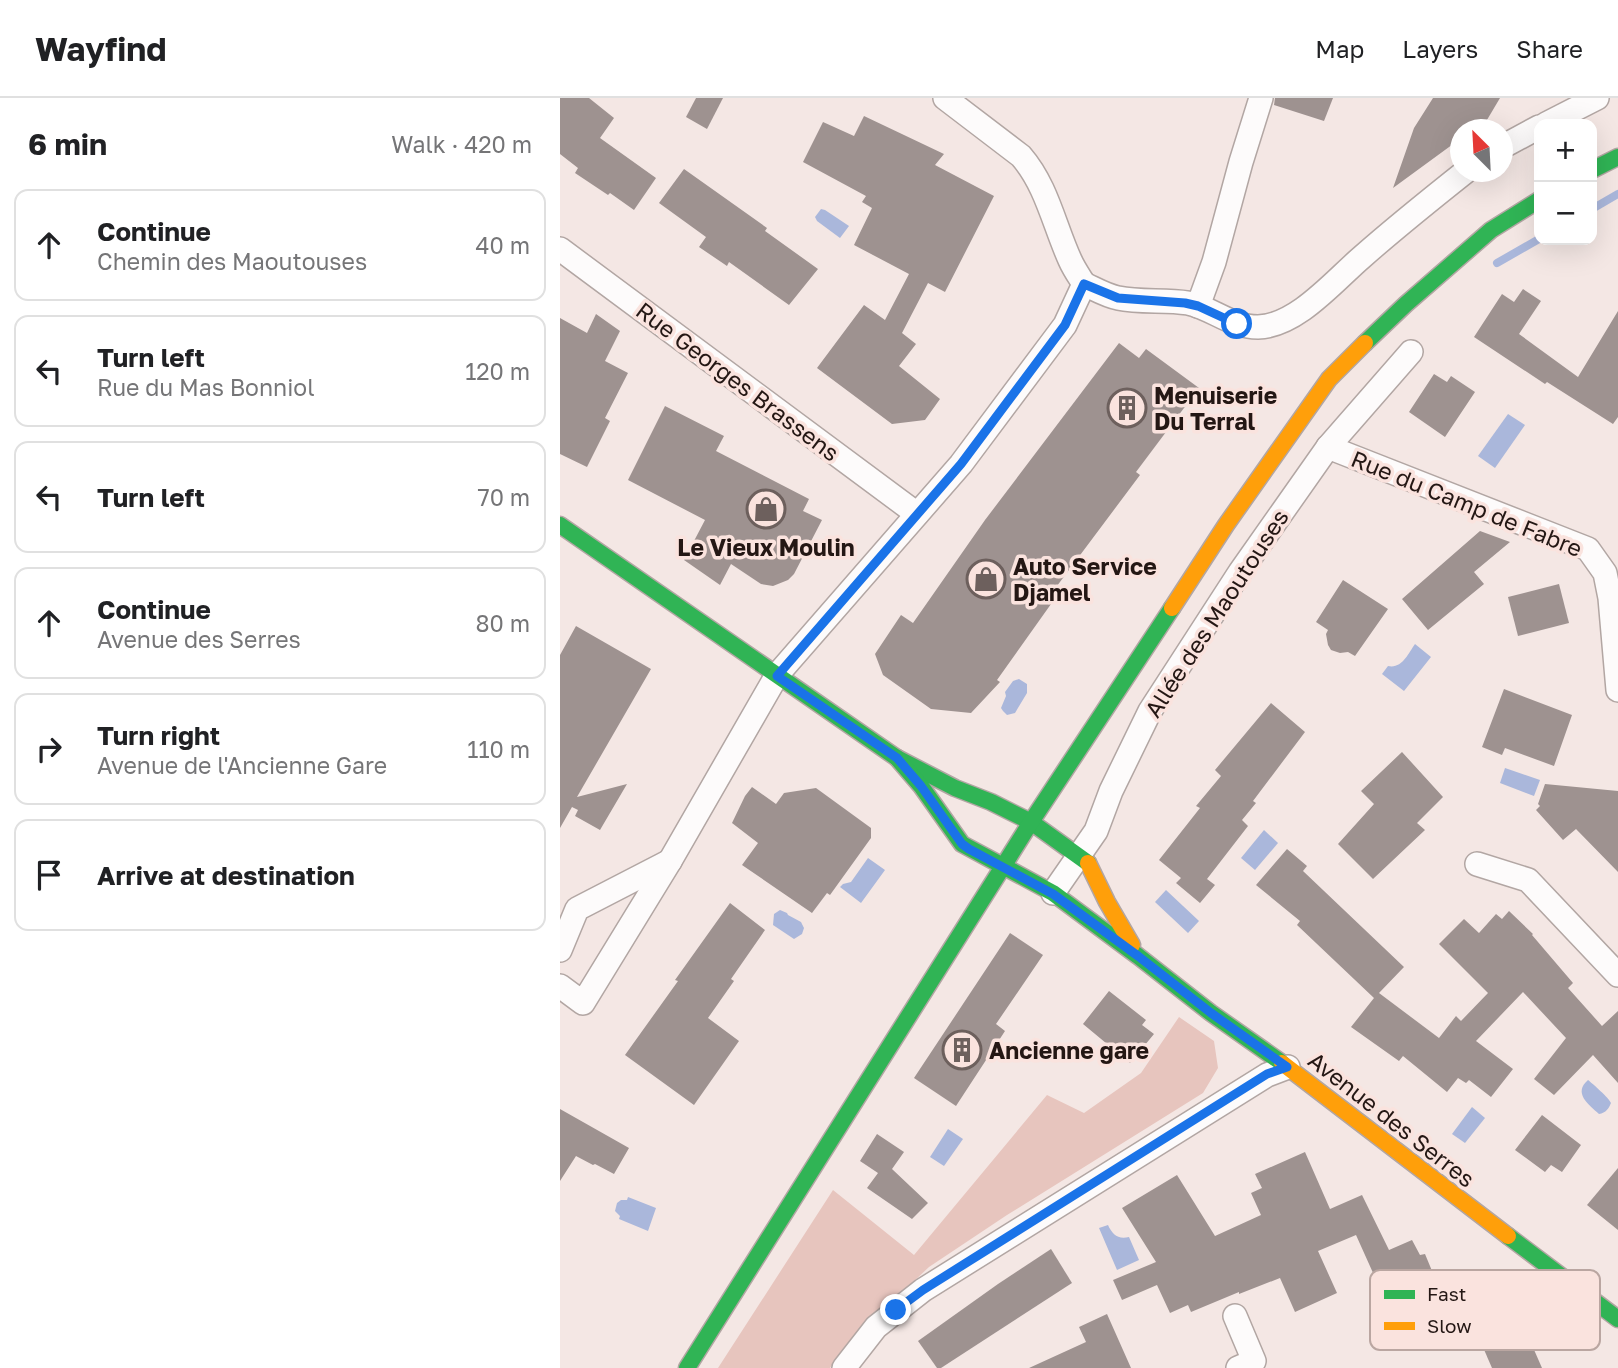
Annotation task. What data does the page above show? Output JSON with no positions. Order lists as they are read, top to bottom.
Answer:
{
  "streets": {
    "street": [
      "Rue Georges Brassens",
      "Rue du Camp de Fabre",
      "Allée des Maoutouses",
      "Avenue des Serres"
    ]
  },
  "crossings": [
    ["Rue du Camp de Fabre", "Allée des Maoutouses"],
    ["Allée des Maoutouses", "Avenue des Serres"]
  ],
  "places": {
    "building": ["Menuiserie Du Terral", "Ancienne gare"],
    "shop": ["Le Vieux Moulin", "Auto Service Djamel"]
  },
  "legend": ["Fast", "Slow"],
  "north": "top left",
  "page": {
    "header": "Wayfind",
    "nav": ["Map", "Layers", "Share"],
    "heading": ["6 min", "Walk · 420 m"],
    "map_buttons": ["+", "−"],
    "list": [
      ["Continue", "Chemin des Maoutouses", "40 m"],
      ["Turn left", "Rue du Mas Bonniol", "120 m"],
      ["Turn left", "70 m"],
      ["Continue", "Avenue des Serres", "80 m"],
      ["Turn right", "Avenue de l'Ancienne Gare", "110 m"],
      "Arrive at destination"
    ]
  }
}
